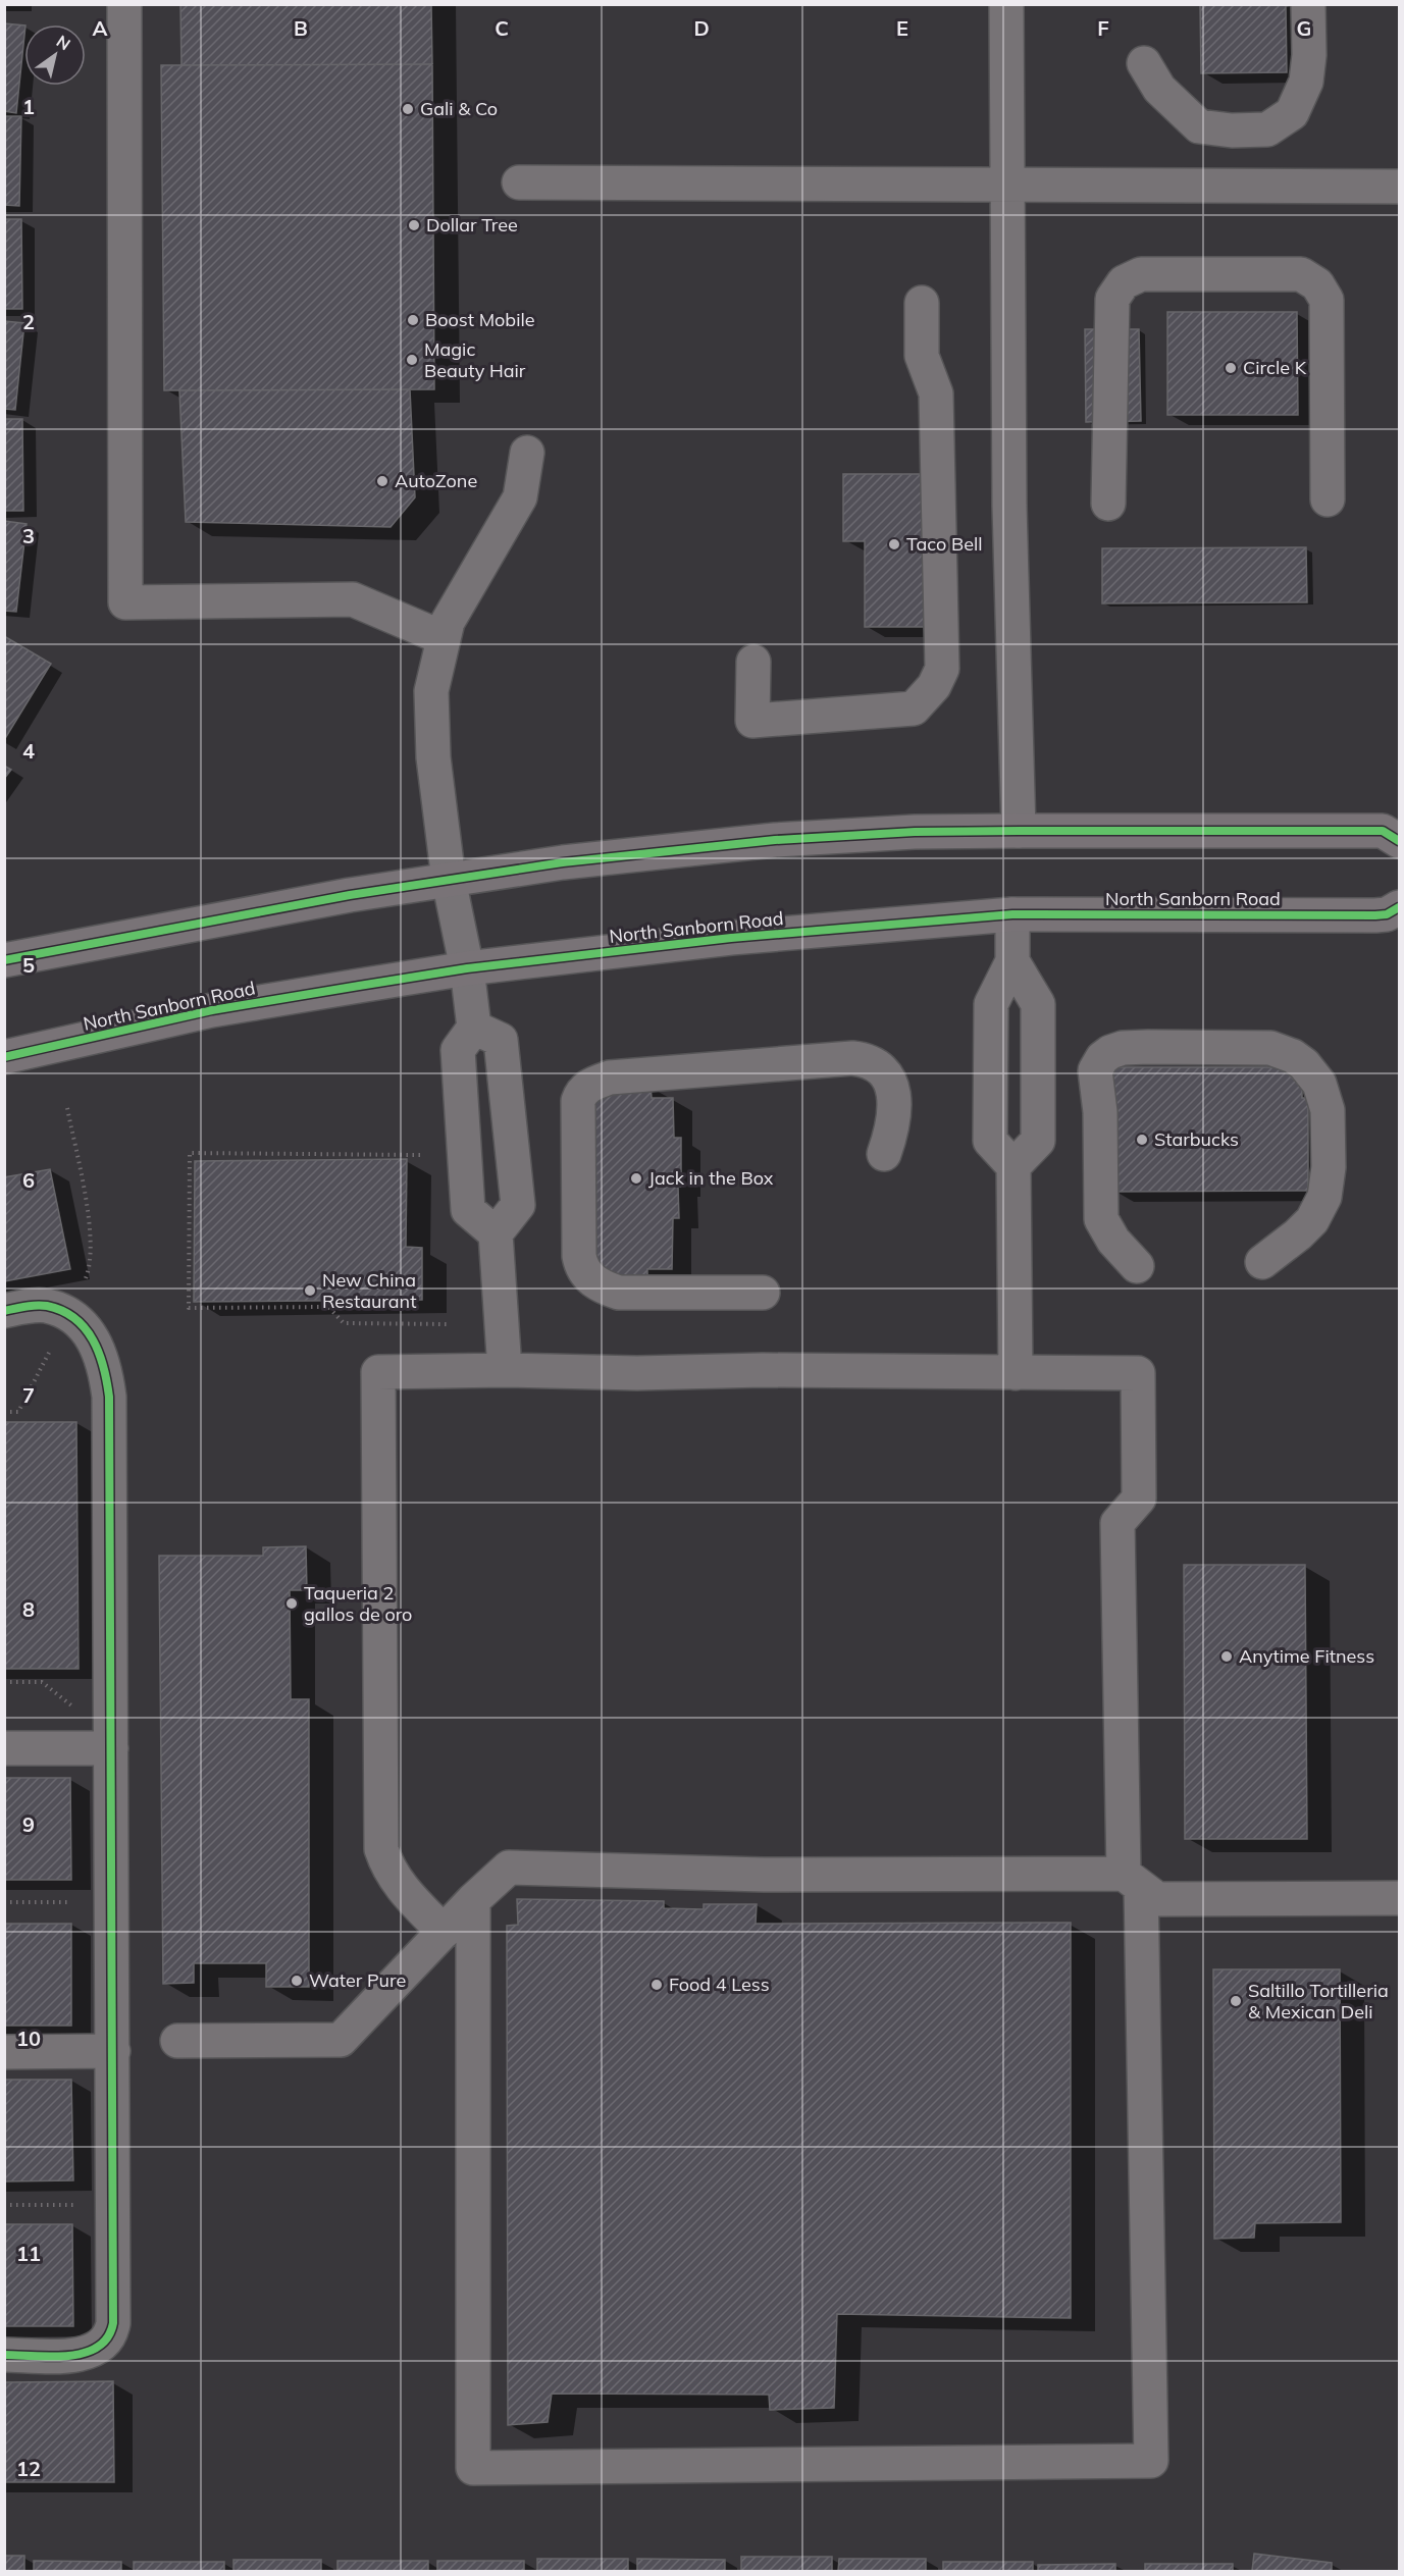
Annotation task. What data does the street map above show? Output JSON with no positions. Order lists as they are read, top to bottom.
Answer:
{
  "streets": {
    "main road": ["North Sanborn Road"]
  },
  "places": [
    "Gali & Co",
    "Dollar Tree",
    "Boost Mobile",
    "Magic Beauty Hair",
    "Circle K",
    "AutoZone",
    "Taco Bell",
    "Starbucks",
    "Jack in the Box",
    "New China Restaurant",
    "Taqueria 2 gallos de oro",
    "Anytime Fitness",
    "Water Pure",
    "Food 4 Less",
    "Saltillo Tortilleria & Mexican Deli"
  ],
  "north": "top right",
  "grid": {
    "columns": [
      "A",
      "B",
      "C",
      "D",
      "E",
      "F",
      "G"
    ],
    "rows": [
      "1",
      "2",
      "3",
      "4",
      "5",
      "6",
      "7",
      "8",
      "9",
      "10",
      "11",
      "12"
    ]
  }
}
